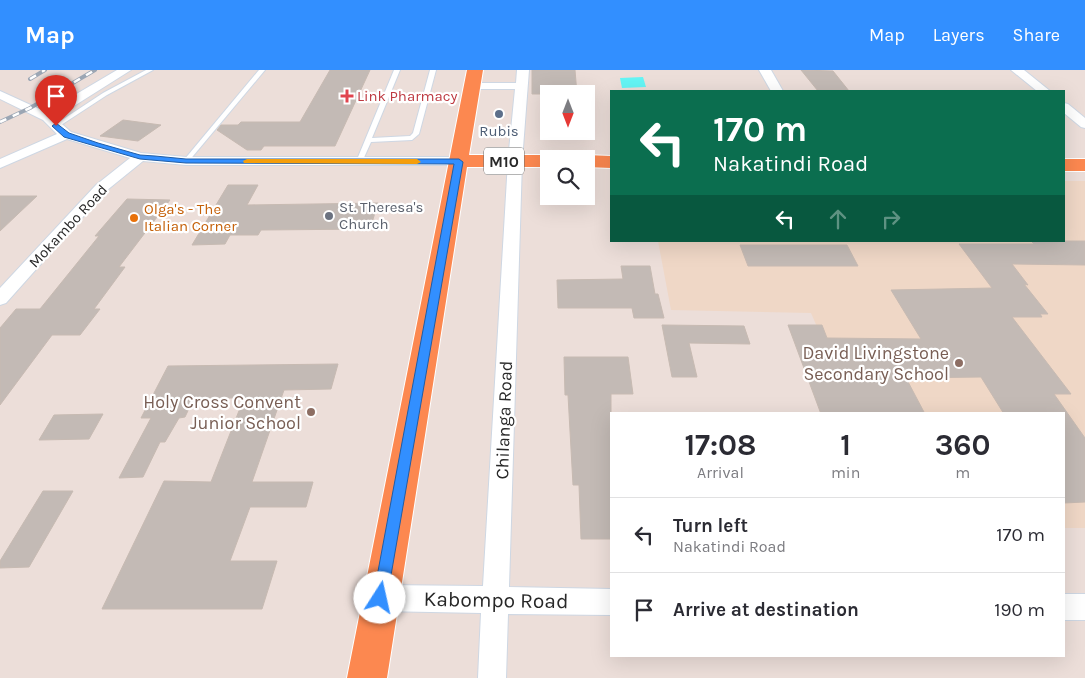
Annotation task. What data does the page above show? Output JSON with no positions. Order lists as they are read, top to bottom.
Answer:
{
  "streets": {
    "highway": ["M10"],
    "street": ["Mokambo Road", "Chilanga Road", "Kabompo Road"]
  },
  "crossings": [
    ["M10", "Chilanga Road"],
    ["Chilanga Road", "Kabompo Road"]
  ],
  "places": {
    "health": ["Link Pharmacy"],
    "other": [
      "Rubis",
      "St. Theresa's Church",
      "Olga's - The Italian Corner",
      "David Livingstone Secondary School",
      "Holy Cross Convent Junior School"
    ]
  },
  "north": "bottom",
  "page": {
    "header": "Map",
    "nav": ["Map", "Layers", "Share"],
    "turn": ["170 m", "Nakatindi Road"],
    "eta": [
      "17:08",
      "Arrival",
      "1",
      "min",
      "360",
      "m"
    ],
    "list": [
      {
        "name": "Turn left",
        "note": "Nakatindi Road",
        "value": "170 m"
      },
      {
        "name": "Arrive at destination",
        "value": "190 m"
      }
    ]
  }
}
